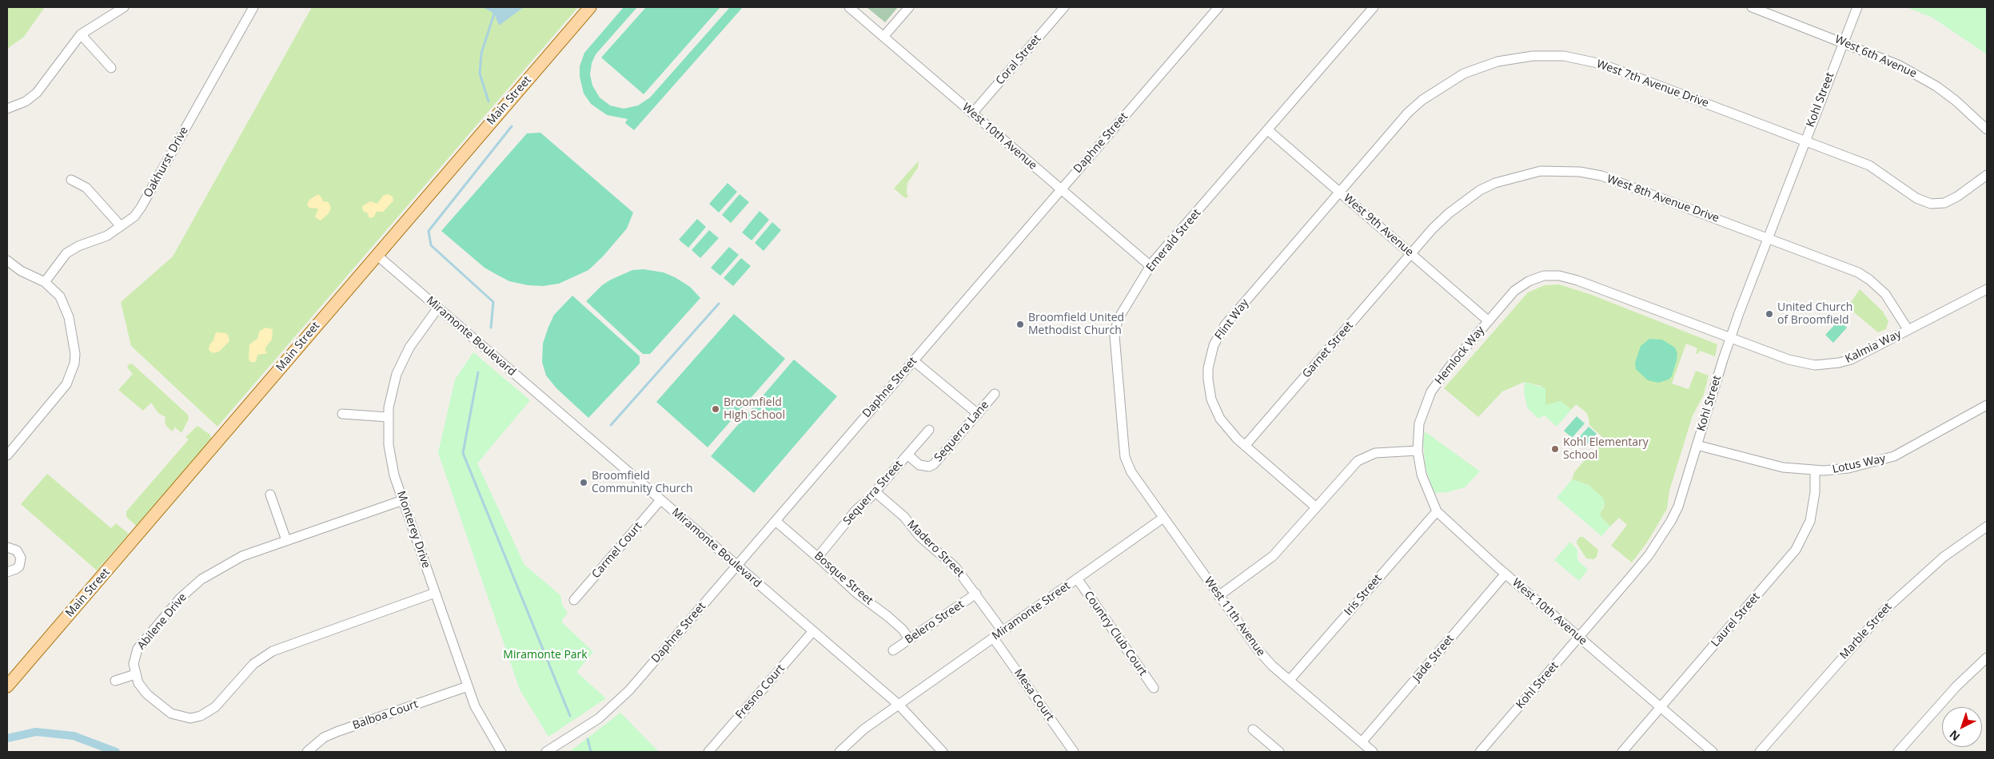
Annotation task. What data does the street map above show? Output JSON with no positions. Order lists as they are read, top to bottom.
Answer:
{
  "streets": {
    "main road": ["Main Street"],
    "street": [
      "West 6th Avenue",
      "Coral Street",
      "West 7th Avenue Drive",
      "Kohl Street",
      "West 10th Avenue",
      "Daphne Street",
      "Oakhurst Drive",
      "West 8th Avenue Drive",
      "West 9th Avenue",
      "Emerald Street",
      "Flint Way",
      "Miramonte Boulevard",
      "Kalmia Way",
      "Garnet Street",
      "Hemlock Way",
      "Sequerra Lane",
      "Lotus Way",
      "Sequerra Street",
      "Monterey Drive",
      "Madero Street",
      "Carmel Court",
      "Bosque Street",
      "Iris Street",
      "Miramonte Street",
      "West 11th Avenue",
      "Laurel Street",
      "Abilene Drive",
      "Belero Street",
      "Marble Street",
      "Country Club Court",
      "Jade Street",
      "Fresno Court",
      "Mesa Court",
      "Balboa Court"
    ]
  },
  "crossings": [
    ["West 6th Avenue", "Kohl Street"],
    ["Coral Street", "West 10th Avenue"],
    ["West 7th Avenue Drive", "Kohl Street"],
    ["West 7th Avenue Drive", "West 9th Avenue"],
    ["West 7th Avenue Drive", "Flint Way"],
    ["Kohl Street", "West 10th Avenue"],
    ["Kohl Street", "West 8th Avenue Drive"],
    ["Kohl Street", "Kalmia Way"],
    ["Kohl Street", "Hemlock Way"],
    ["Kohl Street", "Lotus Way"],
    ["Main Street", "Miramonte Boulevard"],
    ["West 10th Avenue", "Daphne Street"],
    ["West 10th Avenue", "Emerald Street"],
    ["West 10th Avenue", "Hemlock Way"],
    ["West 10th Avenue", "Iris Street"],
    ["West 10th Avenue", "Laurel Street"],
    ["West 10th Avenue", "Jade Street"],
    ["Daphne Street", "Miramonte Boulevard"],
    ["Daphne Street", "Bosque Street"],
    ["West 8th Avenue Drive", "West 9th Avenue"],
    ["West 8th Avenue Drive", "Kalmia Way"],
    ["West 8th Avenue Drive", "Garnet Street"],
    ["West 9th Avenue", "Emerald Street"],
    ["West 9th Avenue", "Flint Way"],
    ["West 9th Avenue", "Garnet Street"],
    ["West 9th Avenue", "Hemlock Way"],
    ["Emerald Street", "Miramonte Street"],
    ["Emerald Street", "West 11th Avenue"],
    ["Flint Way", "Garnet Street"],
    ["Miramonte Boulevard", "Monterey Drive"],
    ["Miramonte Boulevard", "Carmel Court"],
    ["Miramonte Boulevard", "Miramonte Street"],
    ["Miramonte Boulevard", "Fresno Court"],
    ["Kalmia Way", "Hemlock Way"],
    ["Sequerra Lane", "Sequerra Street"],
    ["Lotus Way", "Laurel Street"],
    ["Sequerra Street", "Madero Street"],
    ["Sequerra Street", "Bosque Street"],
    ["Monterey Drive", "Abilene Drive"],
    ["Monterey Drive", "Balboa Court"],
    ["Madero Street", "Miramonte Street"],
    ["Madero Street", "Belero Street"],
    ["Bosque Street", "Belero Street"],
    ["Iris Street", "West 11th Avenue"],
    ["Miramonte Street", "West 11th Avenue"],
    ["Miramonte Street", "Country Club Court"],
    ["Miramonte Street", "Mesa Court"],
    ["West 11th Avenue", "Jade Street"]
  ],
  "parks": ["Miramonte Park"],
  "places": [
    "United Church of Broomfield",
    "Broomfield United Methodist Church",
    "Broomfield High School",
    "Kohl Elementary School",
    "Broomfield Community Church"
  ],
  "north": "bottom left"
}
